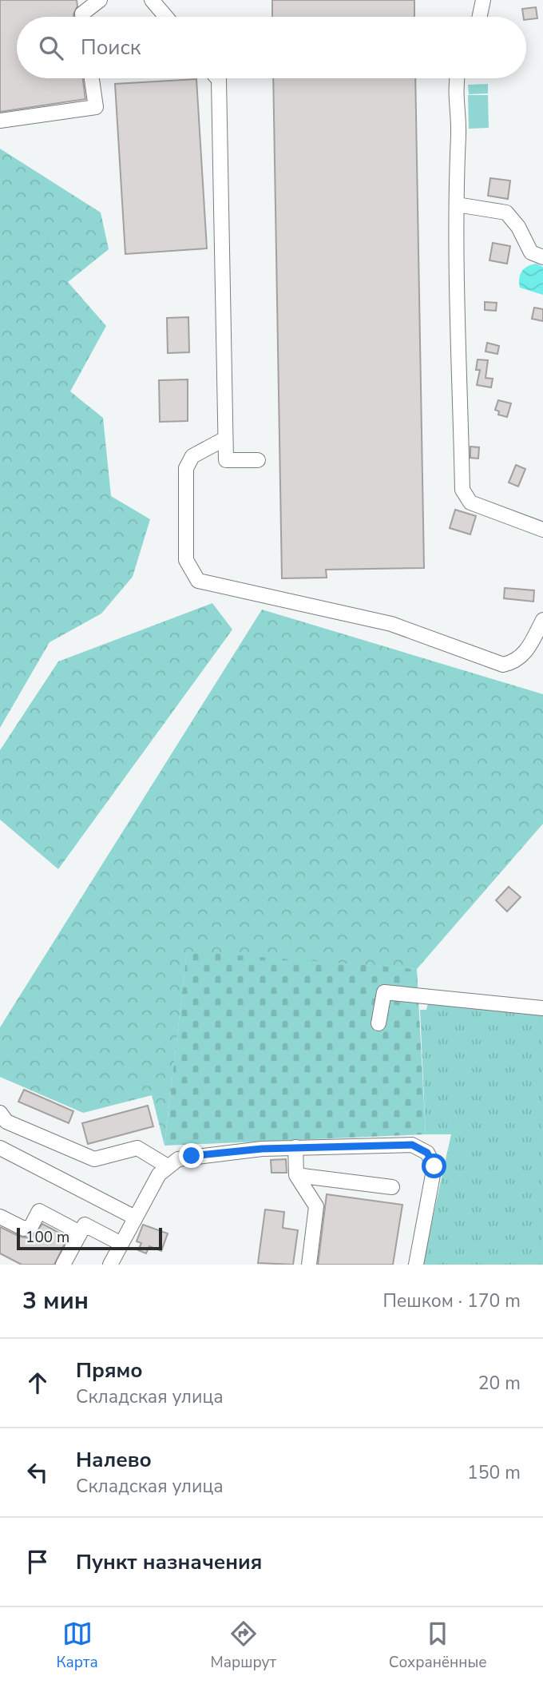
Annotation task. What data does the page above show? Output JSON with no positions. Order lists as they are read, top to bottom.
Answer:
{
  "scale_bar": "100 m",
  "page": {
    "search": "Поиск",
    "scale": "100 m",
    "heading": ["3 мин", "Пешком · 170 m"],
    "list": [
      ["Прямо", "Складская улица", "20 m"],
      ["Налево", "Складская улица", "150 m"],
      "Пункт назначения"
    ],
    "nav": ["Карта", "Маршрут", "Сохранённые"]
  }
}
